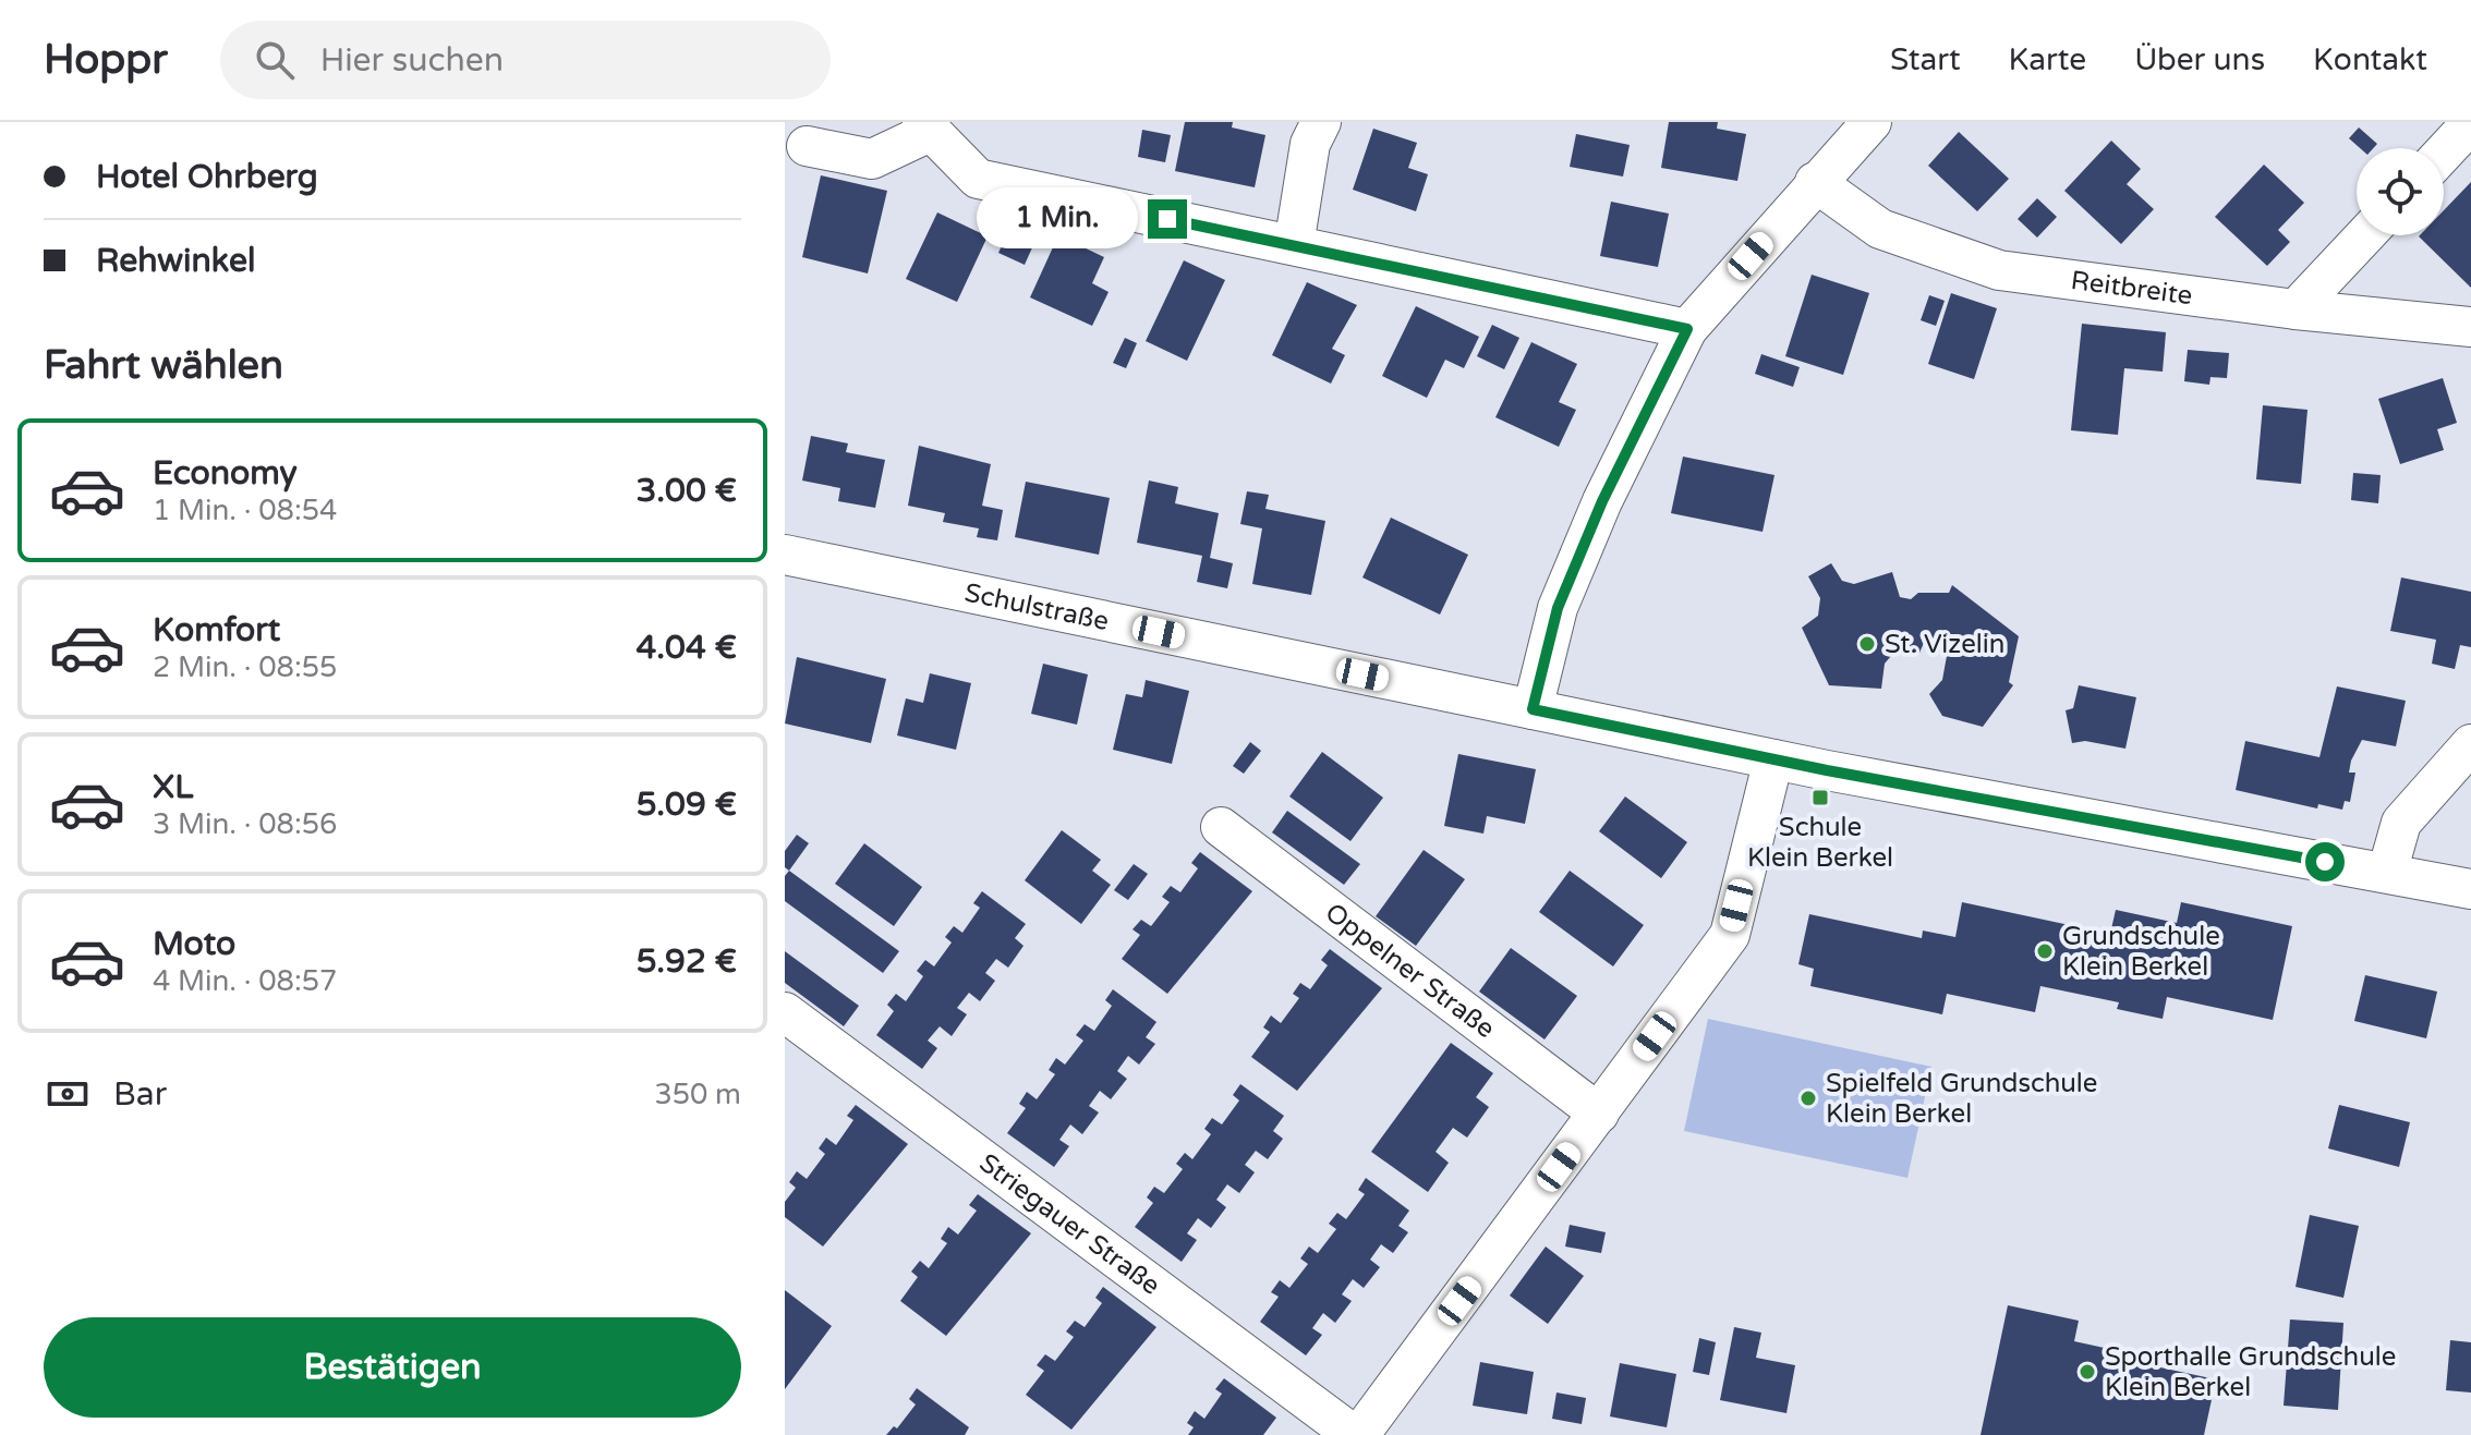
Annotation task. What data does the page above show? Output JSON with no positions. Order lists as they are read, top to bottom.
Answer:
{
  "streets": {
    "street": [
      "Reitbreite",
      "Schulstraße",
      "Oppelner Straße",
      "Striegauer Straße"
    ]
  },
  "places": {
    "other": [
      "St. Vizelin",
      "Grundschule Klein Berkel",
      "Spielfeld Grundschule Klein Berkel",
      "Sporthalle Grundschule Klein Berkel"
    ],
    "transit": ["Schule Klein Berkel"]
  },
  "page": {
    "header": "Hoppr",
    "search": "Hier suchen",
    "nav": [
      "Start",
      "Karte",
      "Über uns",
      "Kontakt"
    ],
    "banner": ["Hotel Ohrberg", "Rehwinkel"],
    "bubble": "1 Min.",
    "heading": "Fahrt wählen",
    "list": [
      {
        "name": "Economy",
        "note": "1 Min. · 08:54",
        "value": "3.00 €"
      },
      {
        "name": "Komfort",
        "note": "2 Min. · 08:55",
        "value": "4.04 €"
      },
      {
        "name": "XL",
        "note": "3 Min. · 08:56",
        "value": "5.09 €"
      },
      {
        "name": "Moto",
        "note": "4 Min. · 08:57",
        "value": "5.92 €"
      }
    ],
    "pay": ["Bar", "350 m"],
    "buttons": "Bestätigen"
  }
}
